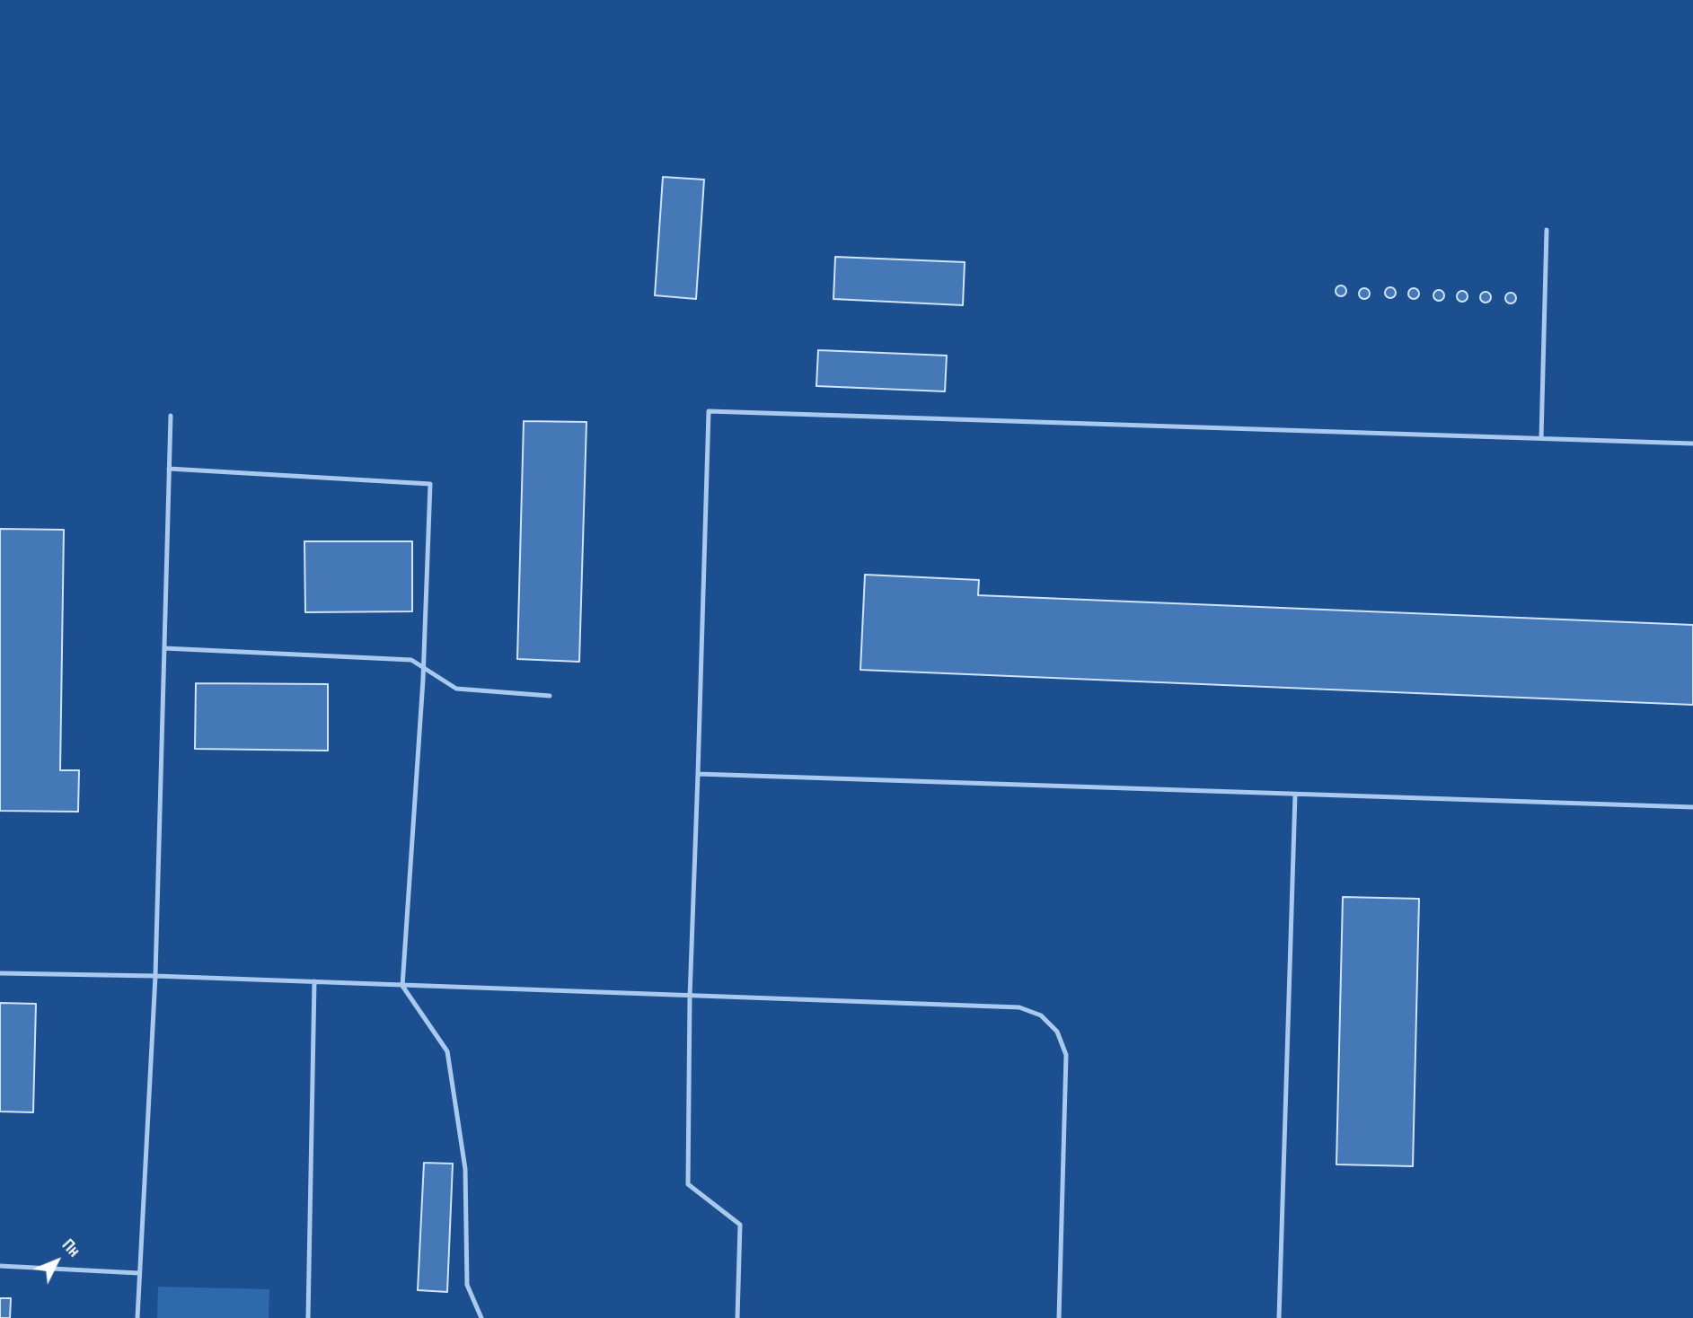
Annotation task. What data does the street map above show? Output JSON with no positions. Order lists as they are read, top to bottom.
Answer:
{
  "north": "top right"
}
